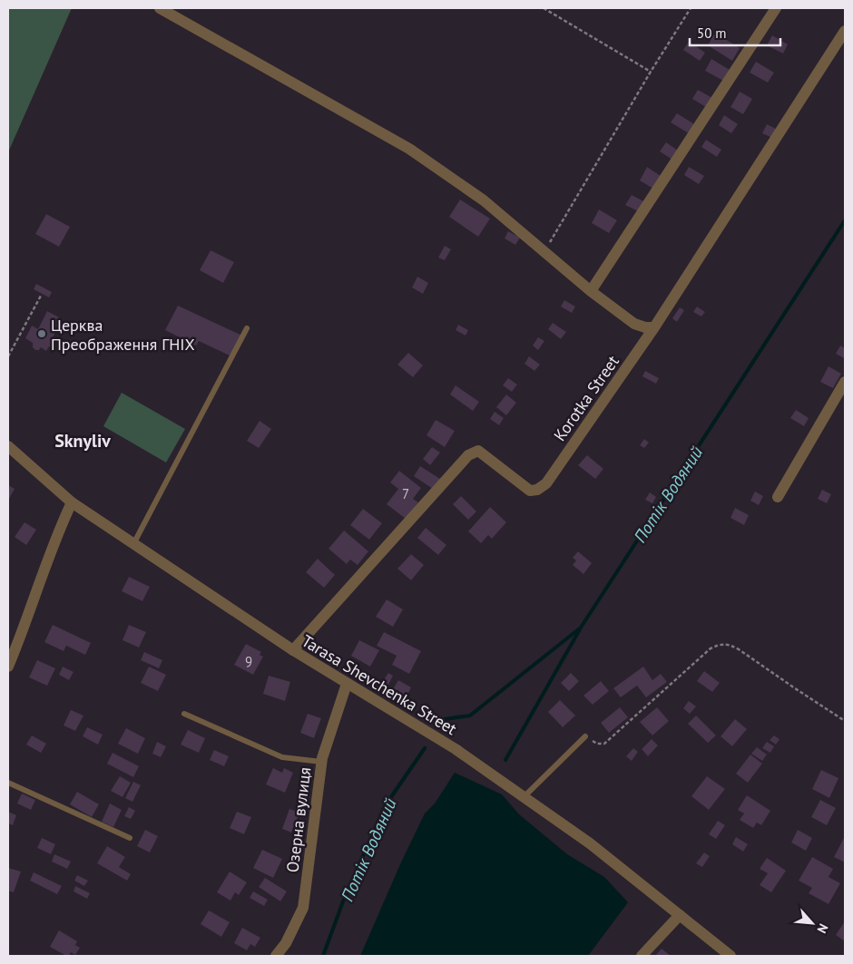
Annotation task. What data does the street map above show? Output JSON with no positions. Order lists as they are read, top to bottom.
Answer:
{
  "streets": {
    "street": ["Korotka Street", "Tarasa Shevchenka Street", "Озерна вулиця"]
  },
  "crossings": [
    ["Korotka Street", "Tarasa Shevchenka Street"],
    ["Tarasa Shevchenka Street", "Озерна вулиця"]
  ],
  "districts": ["Sknyliv"],
  "water": ["Потік Водяний"],
  "places": ["Церква Преображення ГНІХ"],
  "house_numbers": ["7", "9"],
  "scale_bar": "50 m",
  "north": "bottom right"
}
